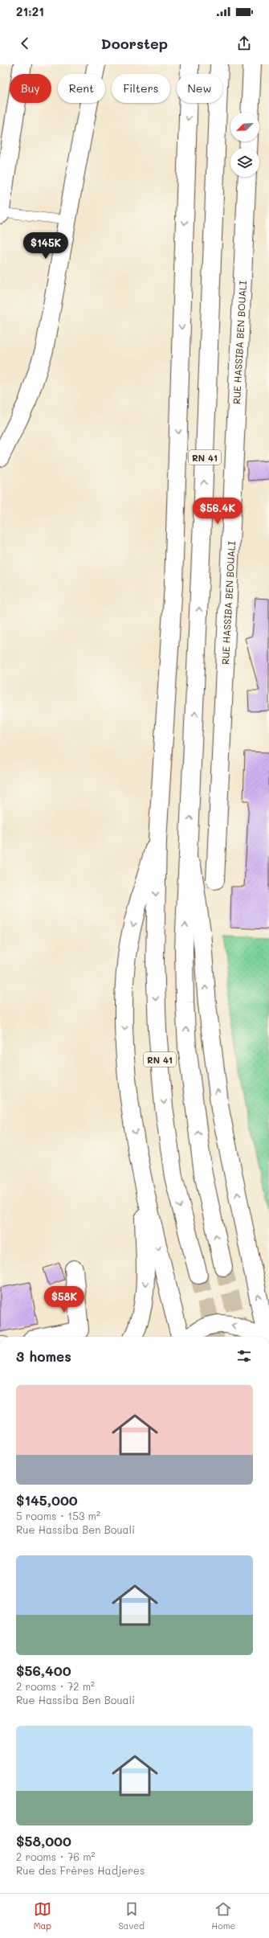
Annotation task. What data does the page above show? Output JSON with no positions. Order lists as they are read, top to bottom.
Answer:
{
  "streets": {
    "main road": ["RUE HASSIBA BEN BOUALI", "RN 41"]
  },
  "north": "bottom left",
  "page": {
    "status": "21:21",
    "header": "Doorstep",
    "chip": [
      "Buy",
      "Rent",
      "Filters",
      "New"
    ],
    "price": ["$145K", "$56.4K", "$58K"],
    "heading": "3 homes",
    "list": [
      {
        "name": "$145,000",
        "note": "5 rooms · 153 m² · Rue Hassiba Ben Bouali"
      },
      {
        "name": "$56,400",
        "note": "2 rooms · 72 m² · Rue Hassiba Ben Bouali"
      },
      {
        "name": "$58,000",
        "note": "2 rooms · 76 m² · Rue des Frères Hadjeres"
      }
    ],
    "tabs": ["Map", "Saved", "Home"]
  }
}
